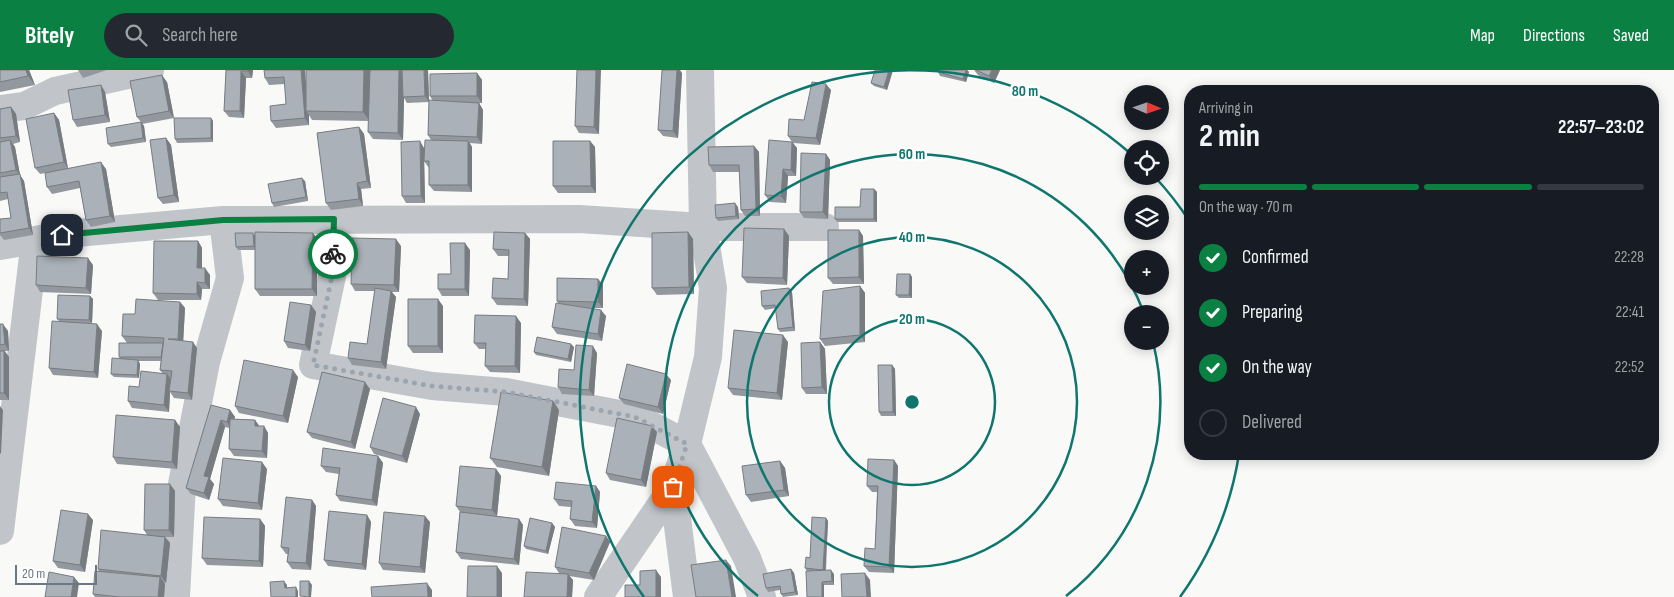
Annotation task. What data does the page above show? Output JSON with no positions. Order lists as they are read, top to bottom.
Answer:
{
  "scale_bar": "20 m",
  "north": "right",
  "page": {
    "header": "Bitely",
    "search": "Search here",
    "nav": ["Map", "Directions", "Saved"],
    "map_buttons": ["+", "−"],
    "heading": ["2 min", "Arriving in", "22:57–23:02"],
    "bar": "On the way · 70 m",
    "list": [
      ["Confirmed", "22:28"],
      ["Preparing", "22:41"],
      ["On the way", "22:52"],
      "Delivered"
    ],
    "scale": "20 m"
  },
  "rings": [
    "80 m",
    "60 m",
    "40 m",
    "20 m"
  ]
}
